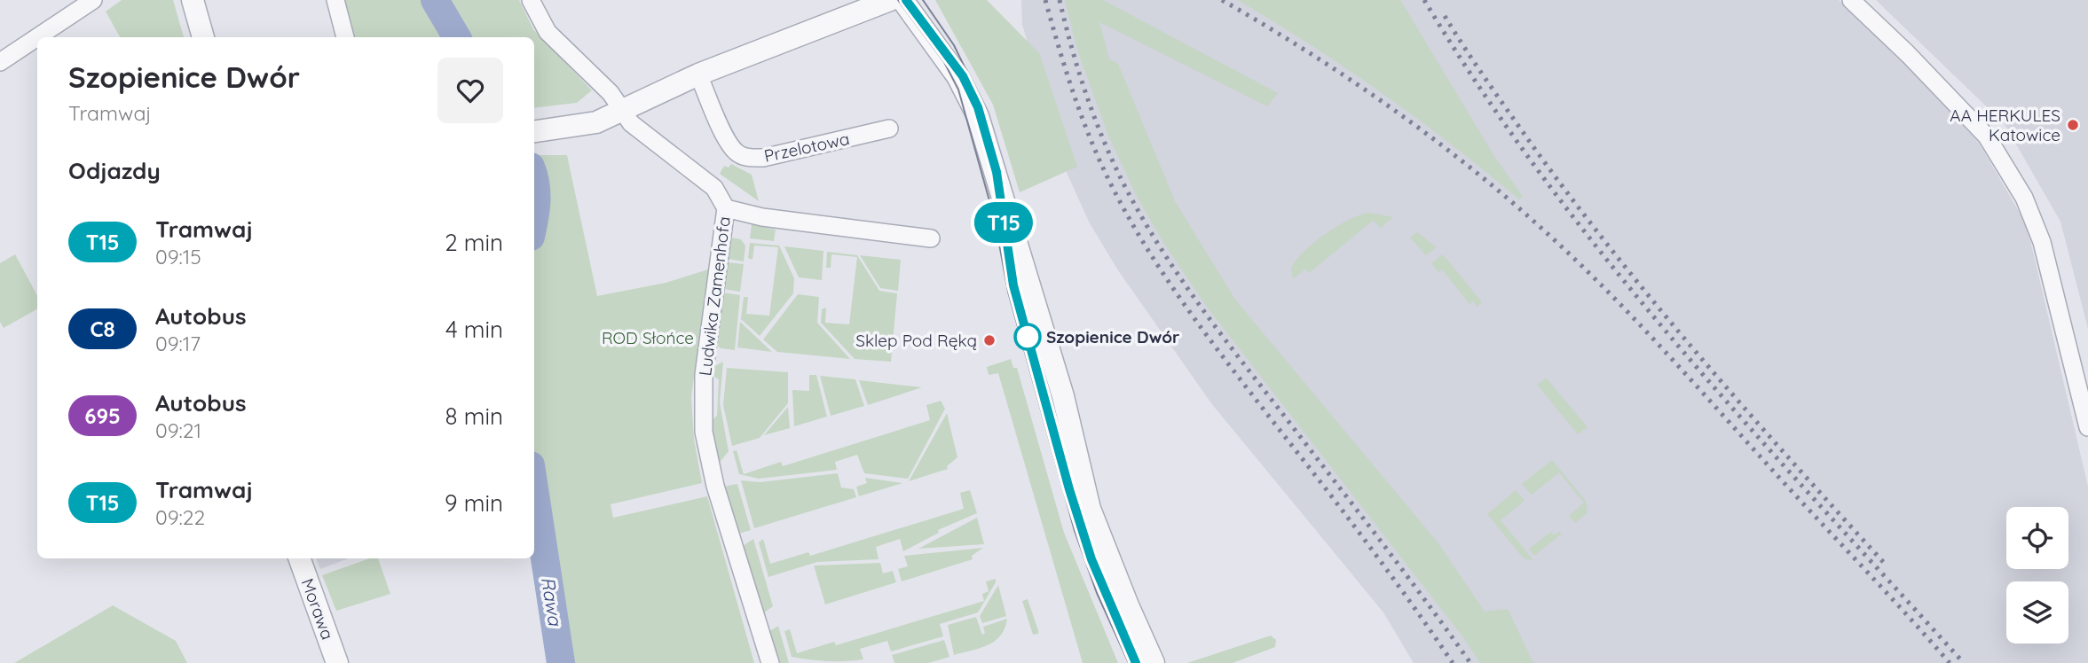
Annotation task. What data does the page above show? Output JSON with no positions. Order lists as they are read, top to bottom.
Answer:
{
  "streets": {
    "street": ["Przelotowa", "Ludwika Zamenhofa", "Morawa"]
  },
  "water": ["Rawa"],
  "parks": ["ROD Słońce"],
  "places": ["AA HERKULES Katowice", "Szopienice Dwór", "Sklep Pod Ręką"],
  "lines": ["tram line T15"],
  "page": {
    "on_map": "T15",
    "heading": [
      ["Szopienice Dwór", "Tramwaj"],
      "Odjazdy"
    ],
    "list": [
      {
        "mark": "T15",
        "name": "Tramwaj",
        "note": "09:15",
        "value": "2 min"
      },
      {
        "mark": "C8",
        "name": "Autobus",
        "note": "09:17",
        "value": "4 min"
      },
      {
        "mark": "695",
        "name": "Autobus",
        "note": "09:21",
        "value": "8 min"
      },
      {
        "mark": "T15",
        "name": "Tramwaj",
        "note": "09:22",
        "value": "9 min"
      }
    ]
  }
}
